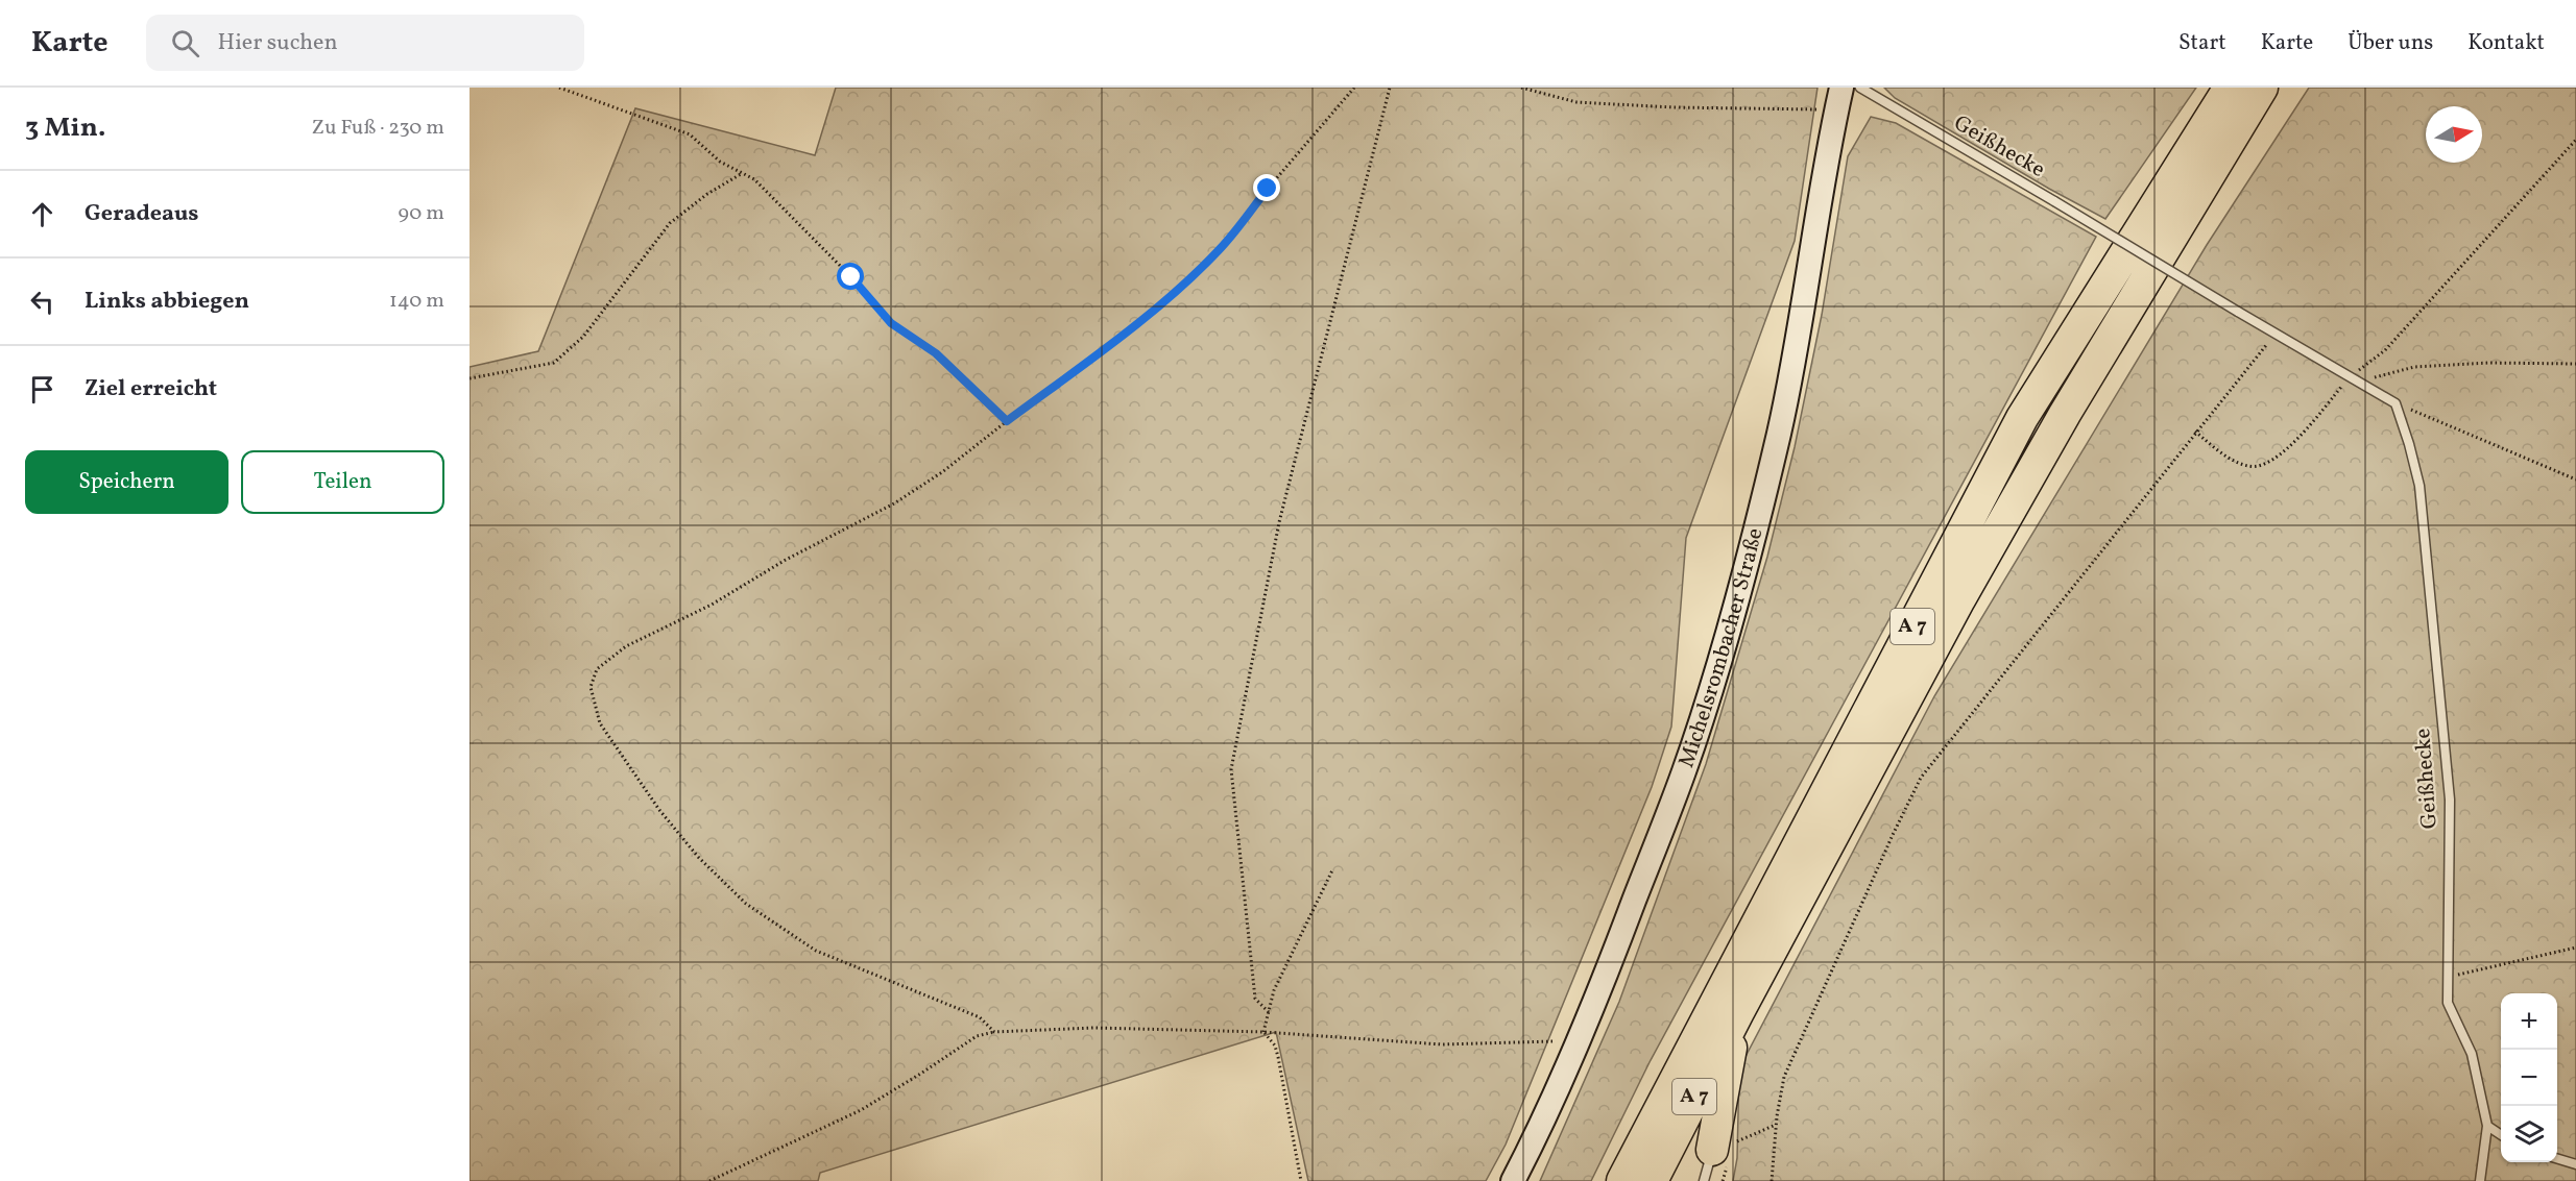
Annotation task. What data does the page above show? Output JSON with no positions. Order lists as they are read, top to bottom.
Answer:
{
  "streets": {
    "highway": ["A 7"],
    "main road": ["Michelsrombacher Straße"],
    "lane": ["Geißhecke"]
  },
  "north": "right",
  "page": {
    "header": "Karte",
    "search": "Hier suchen",
    "nav": [
      "Start",
      "Karte",
      "Über uns",
      "Kontakt"
    ],
    "heading": ["3 Min.", "Zu Fuß · 230 m"],
    "list": [
      ["Geradeaus", "90 m"],
      ["Links abbiegen", "140 m"],
      "Ziel erreicht"
    ],
    "buttons": ["Speichern", "Teilen"],
    "map_buttons": ["+", "−"]
  }
}
